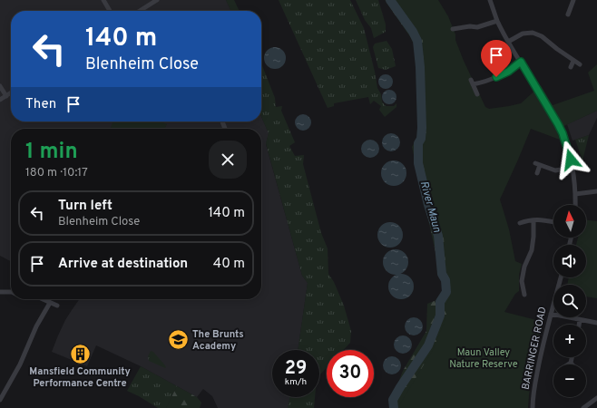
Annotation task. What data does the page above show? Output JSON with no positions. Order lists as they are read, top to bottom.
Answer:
{
  "streets": {
    "street": ["BARRINGER ROAD"]
  },
  "water": ["River Maun"],
  "parks": ["Maun Valley Nature Reserve"],
  "places": {
    "school or university": ["The Brunts Academy"],
    "building": ["Mansfield Community Performance Centre"]
  },
  "north": "top",
  "page": {
    "turn": ["140 m", "Blenheim Close"],
    "then": "Then",
    "heading": ["1 min", "180 m · 10:17"],
    "list": [
      {
        "name": "Turn left",
        "note": "Blenheim Close",
        "value": "140 m"
      },
      {
        "name": "Arrive at destination",
        "value": "40 m"
      }
    ],
    "map_buttons": ["+", "−"],
    "speed": "29 km/h",
    "limit": "30"
  }
}
